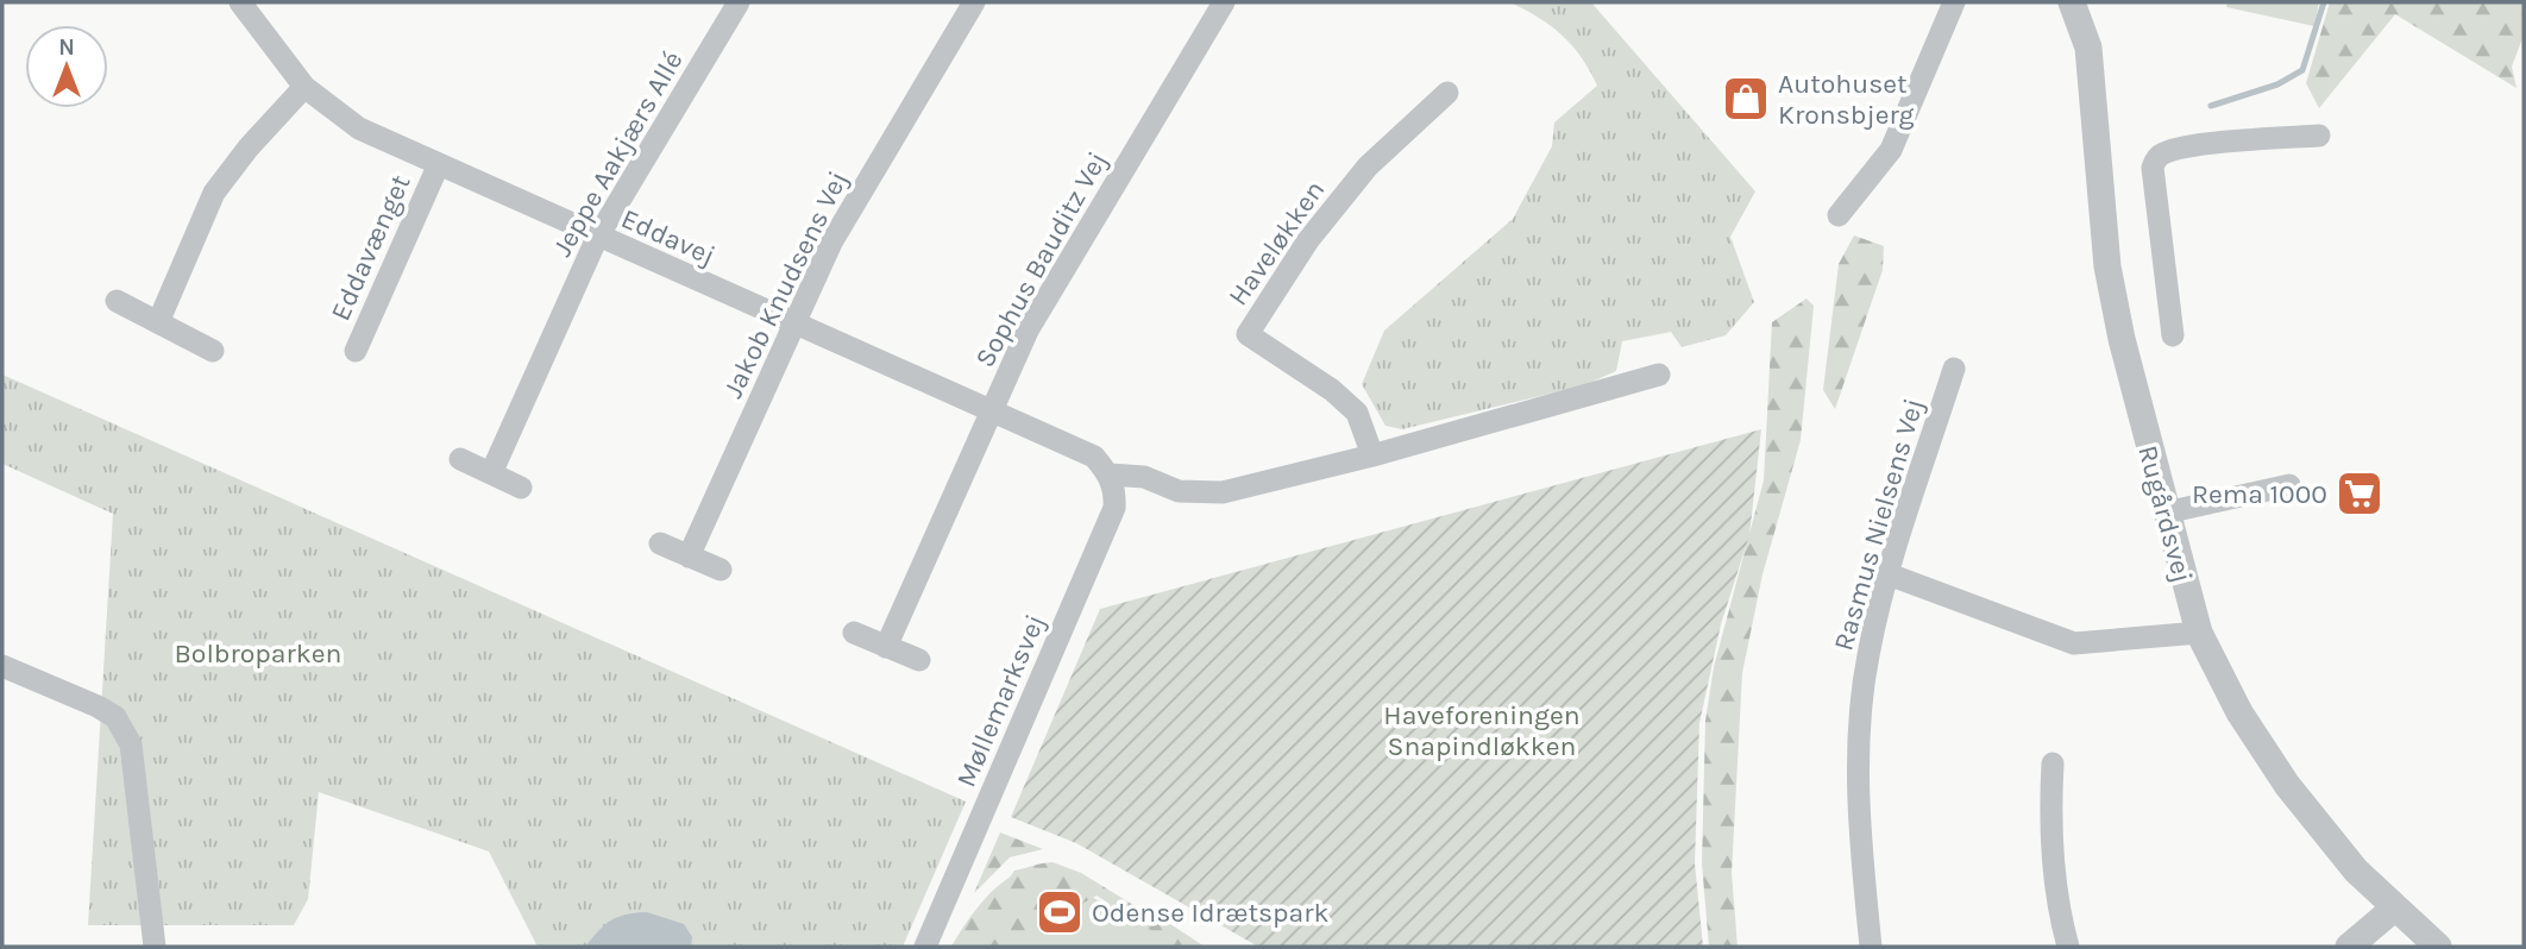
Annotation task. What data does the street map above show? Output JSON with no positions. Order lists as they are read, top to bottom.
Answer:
{
  "streets": {
    "street": [
      "Jeppe Aakjærs Allé",
      "Eddavej",
      "Haveløkken",
      "Eddavænget",
      "Sophus Bauditz Vej",
      "Jakob Knudsens Vej",
      "Rugårdsvej",
      "Rasmus Nielsens Vej",
      "Møllemarksvej"
    ]
  },
  "crossings": [
    ["Jeppe Aakjærs Allé", "Eddavej"],
    ["Eddavej", "Eddavænget"],
    ["Eddavej", "Sophus Bauditz Vej"],
    ["Eddavej", "Jakob Knudsens Vej"],
    ["Eddavej", "Møllemarksvej"]
  ],
  "parks": ["Bolbroparken", "Haveforeningen Snapindløkken"],
  "places": {
    "shop": ["Autohuset Kronsbjerg"],
    "supermarket": ["Rema 1000"],
    "sports": ["Odense Idrætspark"]
  },
  "north": "top"
}
